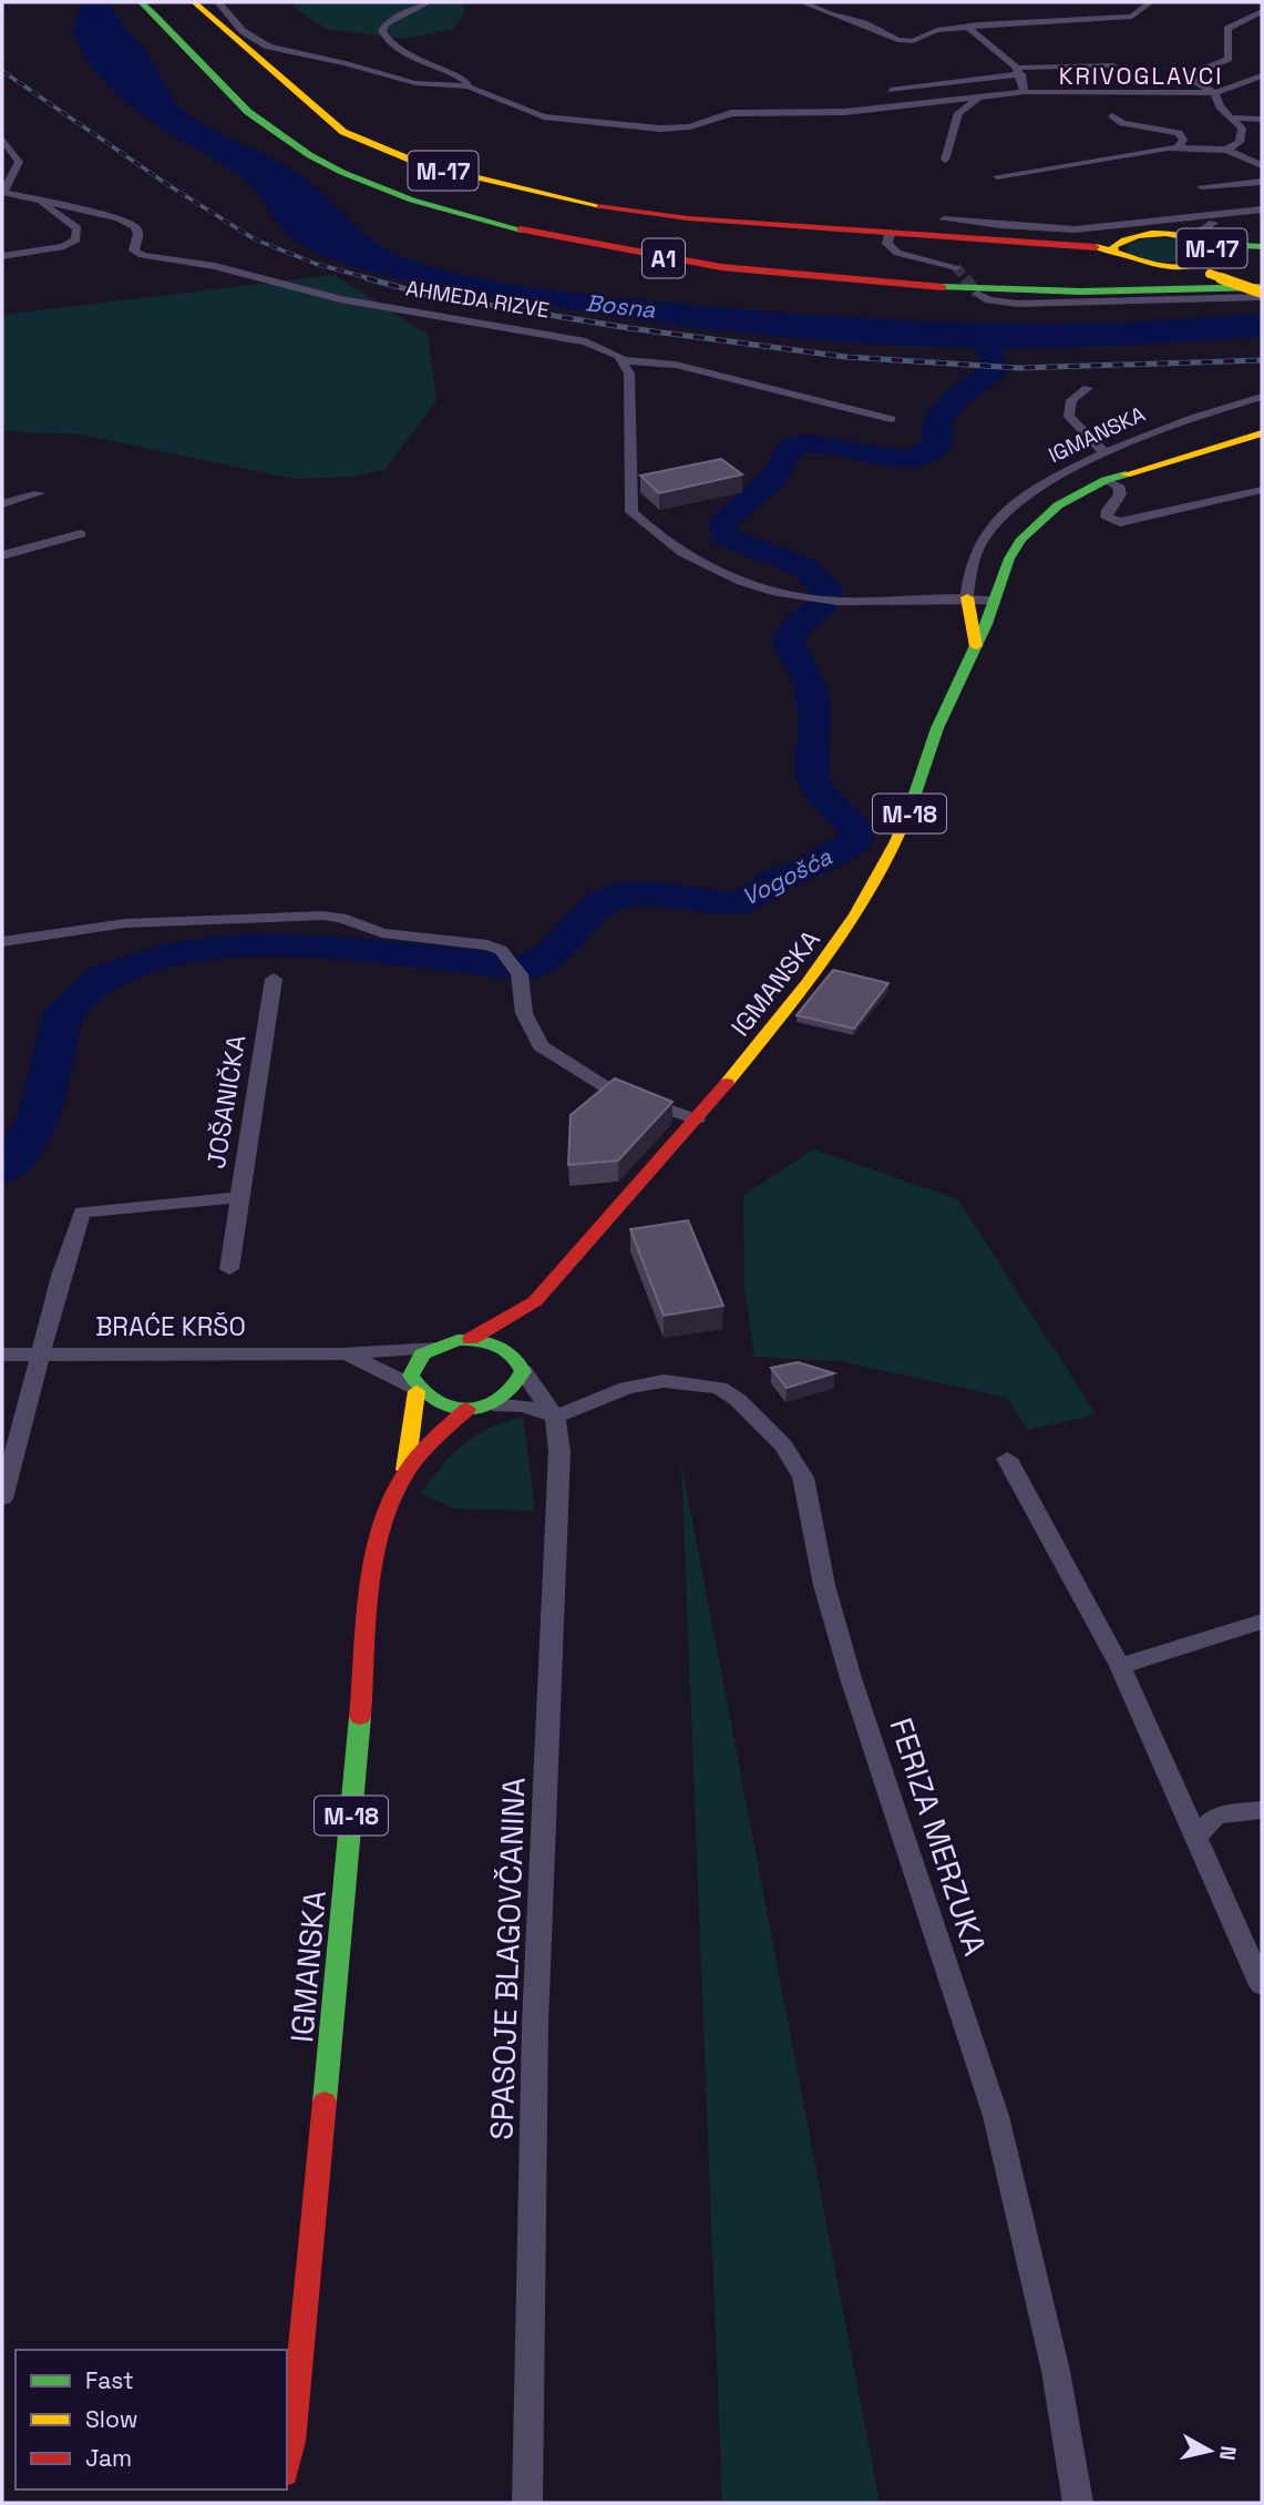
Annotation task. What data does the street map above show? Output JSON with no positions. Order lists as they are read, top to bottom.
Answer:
{
  "streets": {
    "main road": [
      "M-17",
      "A1",
      "IGMANSKA",
      "M-18"
    ],
    "street": [
      "AHMEDA RIZVE",
      "JOŠANIČKA",
      "BRAĆE KRŠO",
      "FERIZA MERZUKA",
      "SPASOJE BLAGOVČANINA"
    ]
  },
  "crossings": [
    ["M-17", "A1"],
    ["IGMANSKA", "M-18"],
    ["JOŠANIČKA", "BRAĆE KRŠO"],
    ["FERIZA MERZUKA", "SPASOJE BLAGOVČANINA"]
  ],
  "districts": ["KRIVOGLAVCI"],
  "water": ["Bosna", "Vogošća"],
  "legend": ["Fast", "Slow", "Jam"],
  "north": "right"
}
